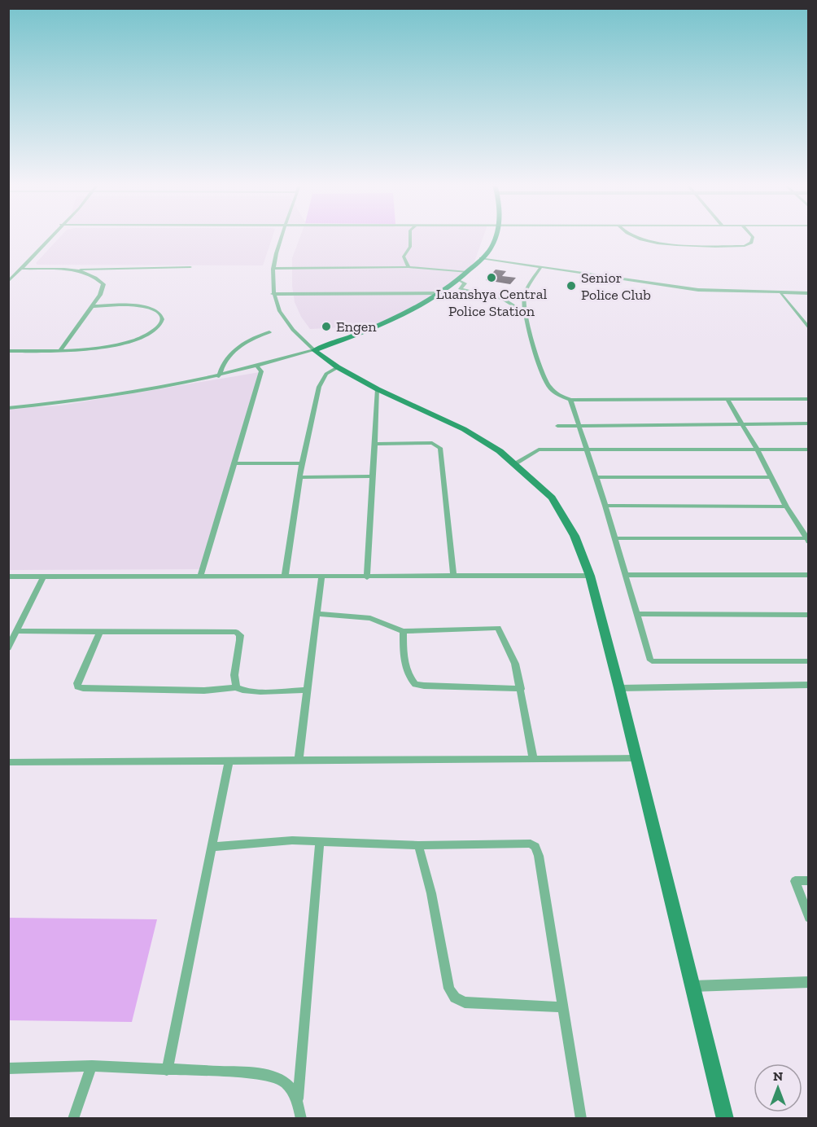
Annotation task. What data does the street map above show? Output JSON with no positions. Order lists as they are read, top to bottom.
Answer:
{
  "places": ["Luanshya Central Police Station", "Senior Police Club", "Engen"],
  "north": "top"
}
